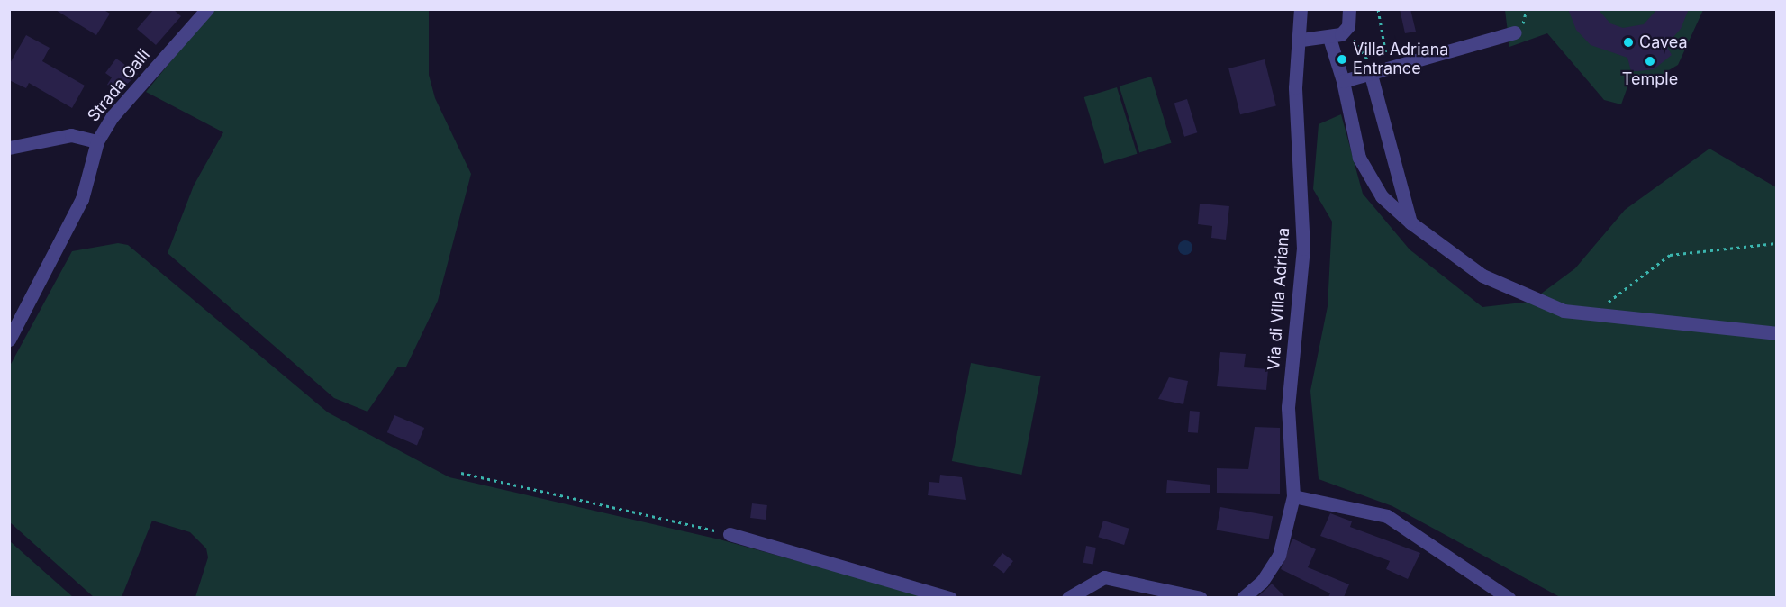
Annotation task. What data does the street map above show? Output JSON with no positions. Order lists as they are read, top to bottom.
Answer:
{
  "streets": {
    "street": ["Strada Galli", "Via di Villa Adriana"]
  },
  "places": ["Cavea", "Villa Adriana Entrance", "Temple"]
}
